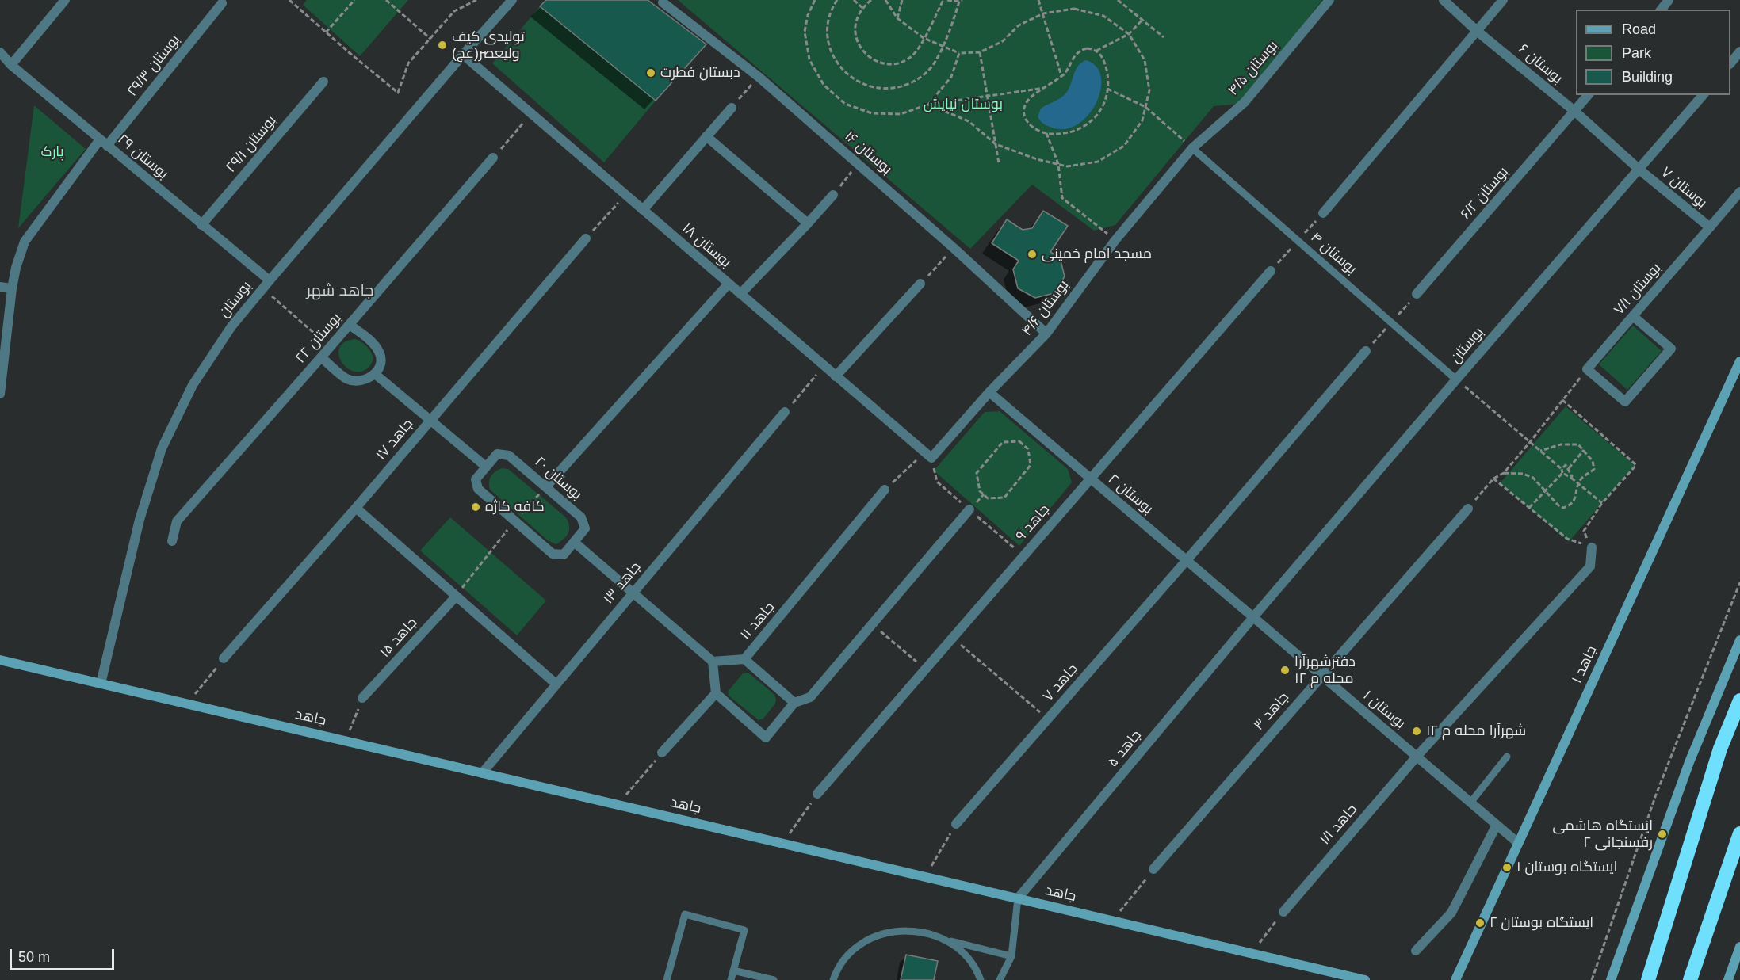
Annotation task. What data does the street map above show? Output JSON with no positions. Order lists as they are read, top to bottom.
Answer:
{
  "streets": {
    "main road": ["جاهد ۱", "جاهد"],
    "street": [
      "بوستان ۶",
      "بوستان ۲۹/۳",
      "بوستان ۴/۵",
      "بوستان ۲۹/۱",
      "بوستان ۱۶",
      "بوستان ۲۹",
      "بوستان ۷",
      "بوستان ۶/۲",
      "بوستان ۱۸",
      "بوستان ۷/۱",
      "بوستان",
      "بوستان ۴/۶",
      "بوستان ۲۲",
      "جاهد ۱۷",
      "بوستان ۲۰",
      "بوستان ۲",
      "جاهد ۹",
      "جاهد ۱۳",
      "جاهد ۱۱",
      "جاهد ۱۵",
      "جاهد ۷",
      "بوستان ۱",
      "جاهد ۳",
      "جاهد ۵",
      "جاهد ۱/۱"
    ],
    "lane": ["بوستان ۴"]
  },
  "crossings": [
    ["بوستان ۶", "بوستان ۷"],
    ["بوستان ۶", "بوستان ۶/۲"],
    ["بوستان ۶", "بوستان"],
    ["بوستان ۲۹/۳", "بوستان ۲۹"],
    ["بوستان ۴/۵", "بوستان ۴"],
    ["بوستان ۴/۵", "بوستان ۴/۶"],
    ["بوستان ۲۹/۱", "بوستان ۲۹"],
    ["بوستان ۱۶", "بوستان ۴/۶"],
    ["بوستان ۲۹", "بوستان"],
    ["بوستان ۷", "بوستان ۷/۱"],
    ["بوستان ۷", "بوستان"],
    ["بوستان ۱۸", "بوستان"],
    ["بوستان ۱۸", "بوستان ۴/۶"],
    ["بوستان ۴", "بوستان"],
    ["بوستان ۴", "بوستان ۴/۶"],
    ["بوستان", "بوستان ۲"],
    ["بوستان", "بوستان ۱"],
    ["بوستان", "جاهد"],
    ["بوستان", "جاهد ۵"],
    ["بوستان ۴/۶", "بوستان ۲"],
    ["بوستان ۲", "جاهد ۹"],
    ["بوستان ۲", "جاهد ۷"],
    ["بوستان ۲", "بوستان ۱"],
    ["بوستان ۲", "جاهد ۵"],
    ["جاهد ۱۳", "جاهد"],
    ["جاهد ۱", "بوستان ۱"],
    ["بوستان ۱", "جاهد ۳"],
    ["بوستان ۱", "جاهد ۵"],
    ["بوستان ۱", "جاهد ۱/۱"],
    ["جاهد", "جاهد ۵"]
  ],
  "districts": ["جاهد شهر"],
  "parks": ["بوستان نیایش", "پارک"],
  "places": [
    "تولیدی کیف ولیعصر(عج)",
    "دبستان فطرت",
    "مسجد امام خمینی",
    "کافه کاژه",
    "دفترشهرآرا محله م ۱۲",
    "شهرآرا محله م ۱۲",
    "ایستگاه هاشمی رفسنجانی ۲",
    "ایستگاه بوستان ۱",
    "ایستگاه بوستان ۲"
  ],
  "legend": ["Road", "Park", "Building"],
  "scale_bar": "50 m"
}
